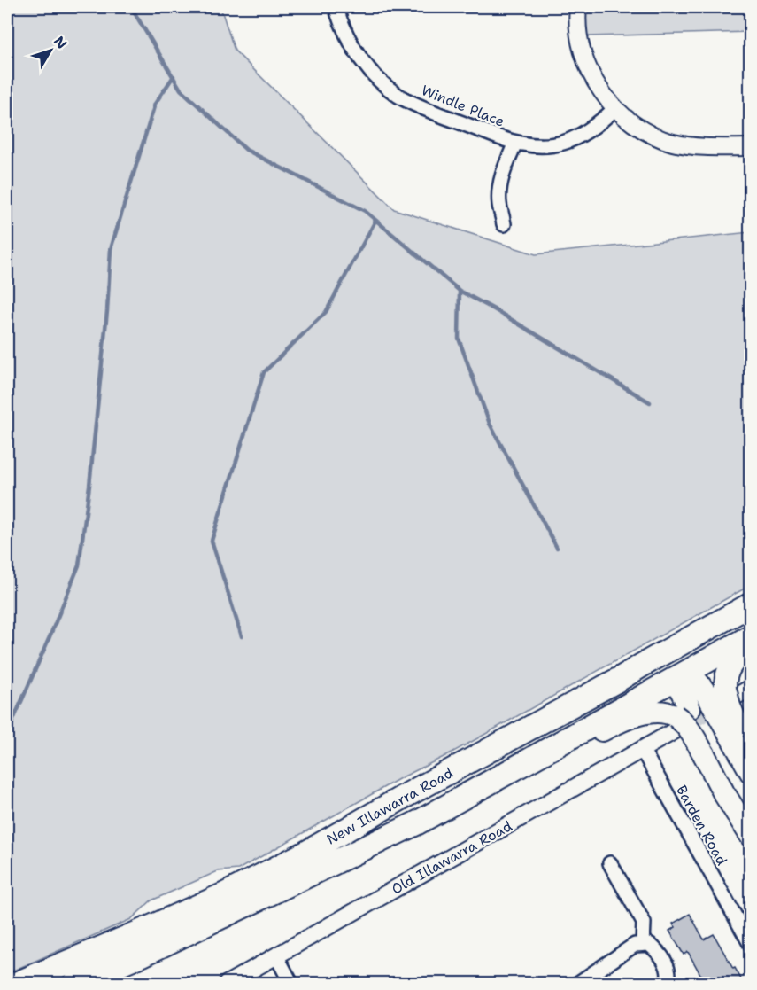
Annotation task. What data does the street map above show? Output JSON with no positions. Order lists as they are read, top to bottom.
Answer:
{
  "streets": {
    "highway": ["New Illawarra Road"],
    "street": ["Windle Place", "Barden Road", "Old Illawarra Road"]
  },
  "crossings": [
    ["Barden Road", "Old Illawarra Road"]
  ],
  "north": "top right"
}
